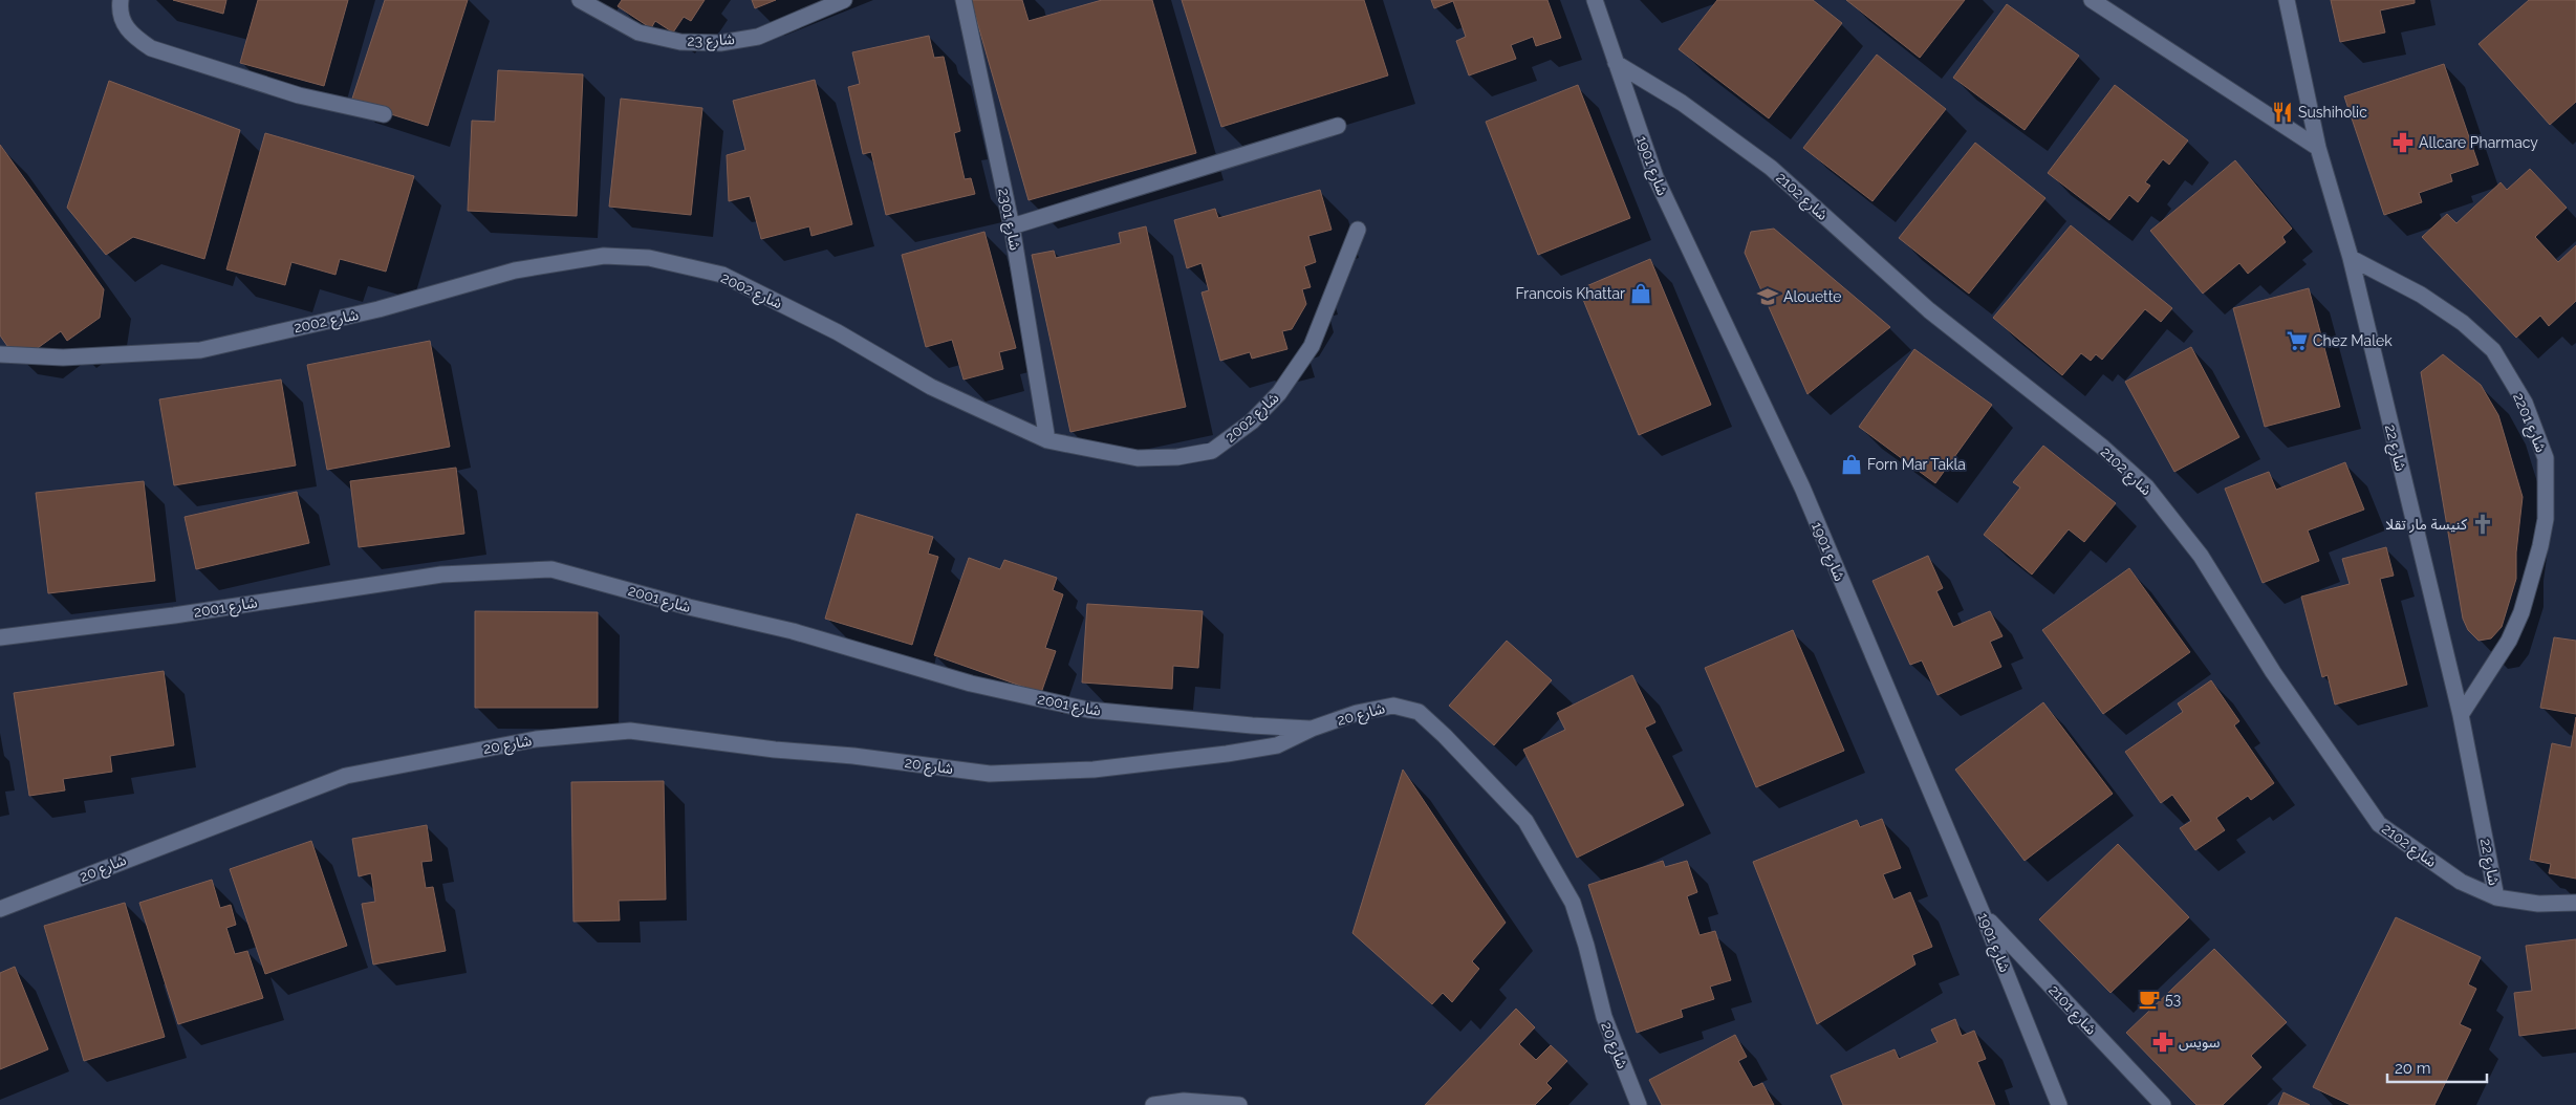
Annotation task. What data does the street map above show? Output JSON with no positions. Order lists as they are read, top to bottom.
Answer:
{
  "streets": {
    "street": [
      "شارع 23",
      "شارع 1901",
      "شارع 2102",
      "شارع 2301",
      "شارع 2002",
      "شارع 2201",
      "شارع 22",
      "شارع 2001",
      "شارع 20",
      "شارع 2101"
    ]
  },
  "crossings": [
    ["شارع 1901", "شارع 2102"],
    ["شارع 1901", "شارع 2101"],
    ["شارع 2102", "شارع 22"],
    ["شارع 2301", "شارع 2002"],
    ["شارع 2201", "شارع 22"],
    ["شارع 2001", "شارع 20"]
  ],
  "places": {
    "restaurant": ["Sushiholic"],
    "pharmacy": ["Allcare Pharmacy", "سويس"],
    "shop": ["Francois Khattar", "Forn Mar Takla"],
    "school or university": ["Alouette"],
    "supermarket": ["Chez Malek"],
    "church": ["كنيسة مار تقلا"],
    "cafe": ["53"]
  },
  "scale_bar": "20 m"
}
